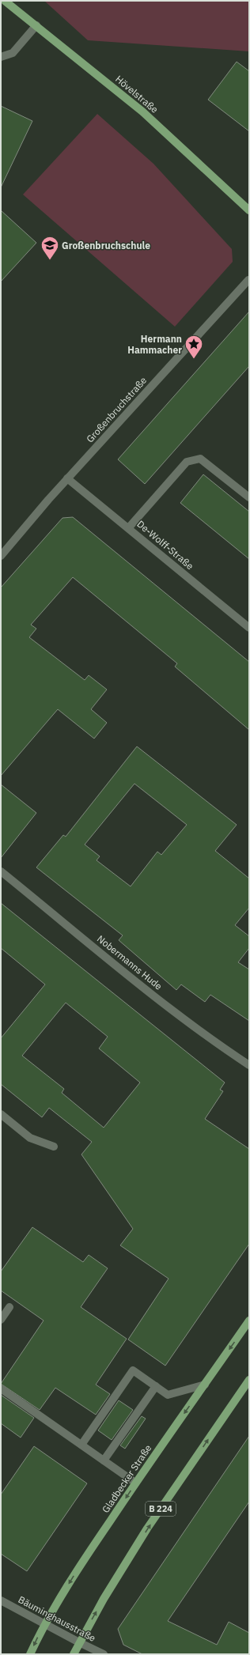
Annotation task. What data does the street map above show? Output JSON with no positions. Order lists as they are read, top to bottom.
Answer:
{
  "streets": {
    "main road": ["Hövelstraße", "Gladbecker Straße", "B 224"],
    "street": [
      "Großenbruchstraße",
      "De-Wolff-Straße",
      "Nobermanns Hude",
      "Bäuminghausstraße"
    ]
  },
  "crossings": [
    ["Großenbruchstraße", "De-Wolff-Straße"],
    ["Gladbecker Straße", "Bäuminghausstraße"],
    ["B 224", "Bäuminghausstraße"]
  ],
  "places": {
    "school or university": ["Großenbruchschule"],
    "place": ["Hermann Hammacher"]
  }
}
